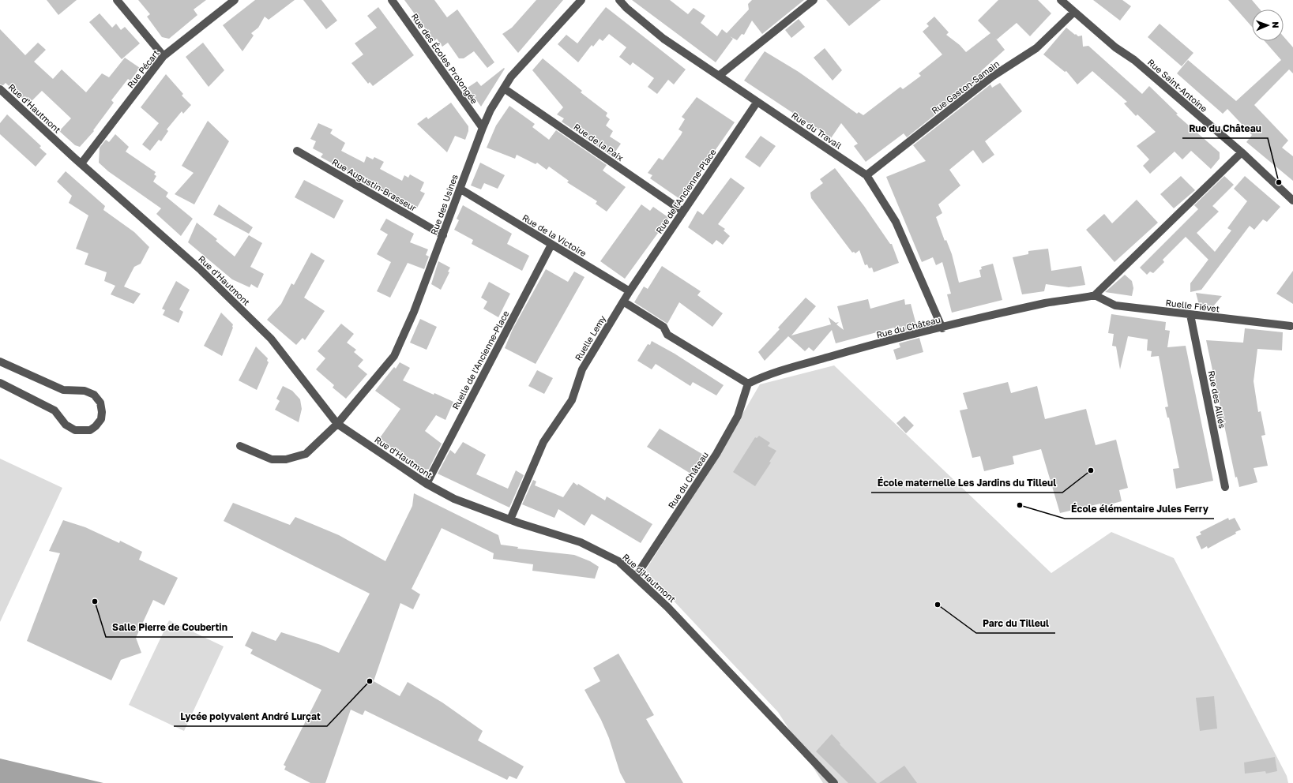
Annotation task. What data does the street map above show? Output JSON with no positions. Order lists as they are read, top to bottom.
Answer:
{
  "streets": {
    "street": [
      "Rue des Écoles Prolongée",
      "Rue Pécart",
      "Rue Saint-Antoine",
      "Rue Gaston-Samain",
      "Rue d'Hautmont",
      "Rue du Travail",
      "Rue de la Paix",
      "Rue Augustin-Brasseur",
      "Rue de l'Ancienne-Place",
      "Rue des Usines",
      "Rue de la Victoire",
      "Ruelle Fiévet",
      "Rue du Château",
      "Ruelle Lemy",
      "Ruelle de l'Ancienne-Place",
      "Rue des Alliés"
    ]
  },
  "crossings": [
    ["Rue des Écoles Prolongée", "Rue des Usines"],
    ["Rue Pécart", "Rue d'Hautmont"],
    ["Rue Saint-Antoine", "Rue Gaston-Samain"],
    ["Rue Gaston-Samain", "Rue du Travail"],
    ["Rue d'Hautmont", "Rue des Usines"],
    ["Rue d'Hautmont", "Rue du Château"],
    ["Rue d'Hautmont", "Ruelle Lemy"],
    ["Rue d'Hautmont", "Ruelle de l'Ancienne-Place"],
    ["Rue du Travail", "Rue de l'Ancienne-Place"],
    ["Rue du Travail", "Rue du Château"],
    ["Rue de la Paix", "Rue de l'Ancienne-Place"],
    ["Rue de la Paix", "Rue des Usines"],
    ["Rue Augustin-Brasseur", "Rue des Usines"],
    ["Rue de l'Ancienne-Place", "Rue de la Victoire"],
    ["Rue des Usines", "Rue de la Victoire"],
    ["Rue de la Victoire", "Ruelle de l'Ancienne-Place"],
    ["Ruelle Fiévet", "Rue du Château"],
    ["Ruelle Fiévet", "Rue des Alliés"]
  ],
  "places": [
    "Rue du Château",
    "École maternelle Les Jardins du Tilleul",
    "École élémentaire Jules Ferry",
    "Salle Pierre de Coubertin",
    "Parc du Tilleul",
    "Lycée polyvalent André Lurçat"
  ],
  "north": "right"
}
